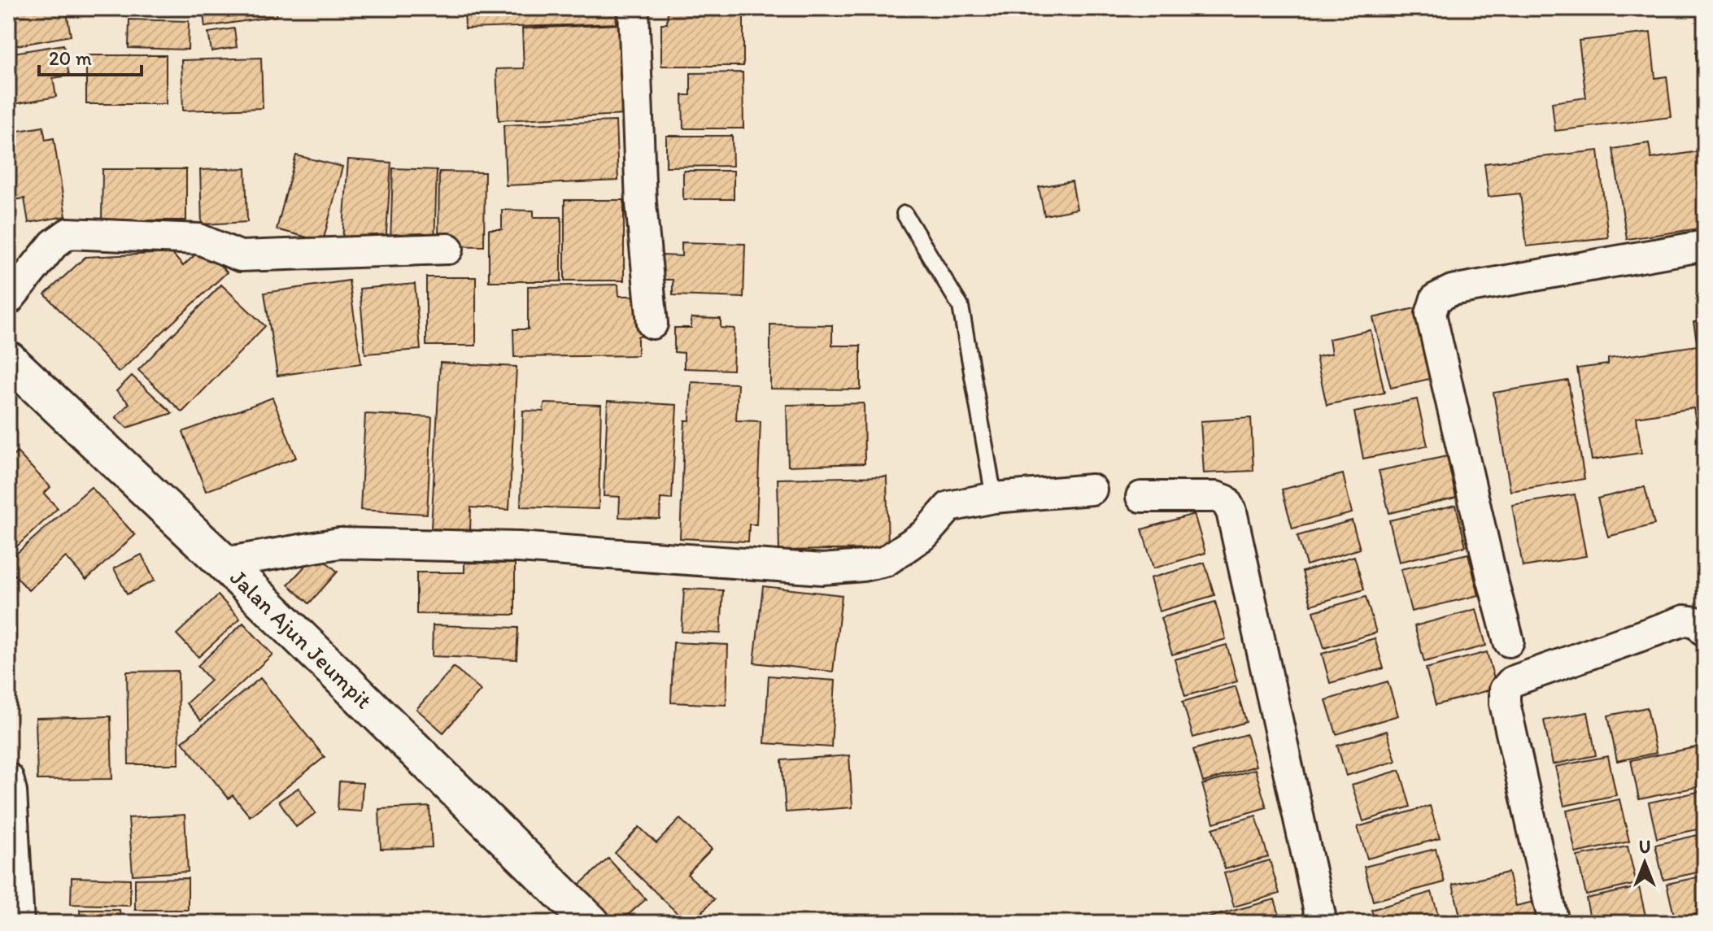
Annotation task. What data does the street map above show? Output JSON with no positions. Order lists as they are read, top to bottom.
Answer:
{
  "streets": {
    "street": ["Jalan Ajun Jeumpit"]
  },
  "scale_bar": "20 m",
  "north": "top"
}
